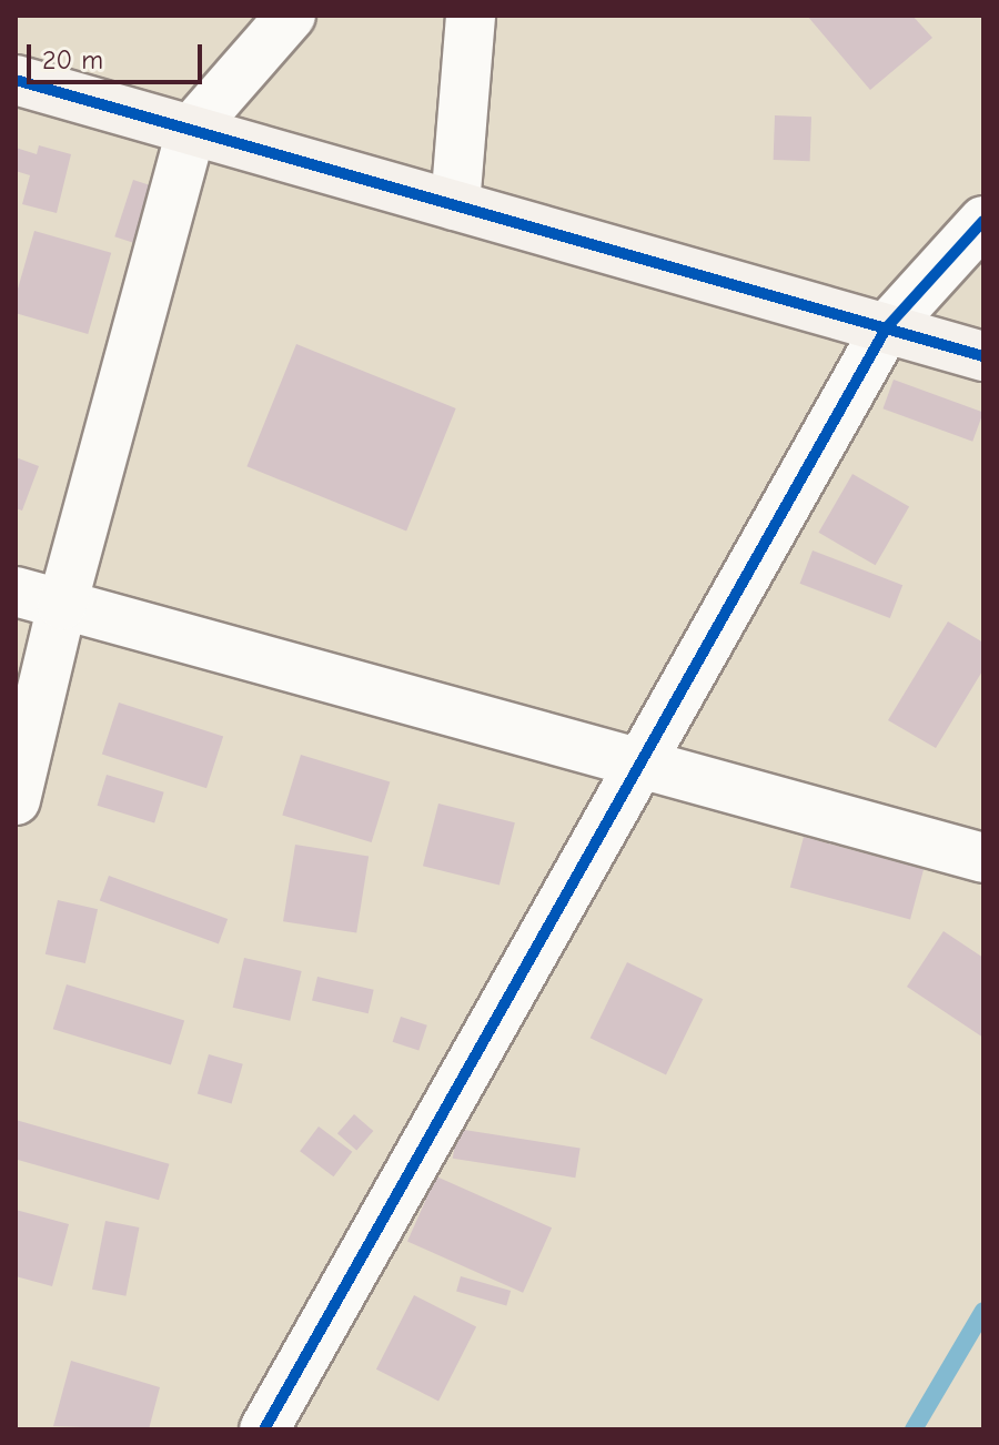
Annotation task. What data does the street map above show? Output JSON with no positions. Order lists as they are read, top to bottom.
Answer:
{
  "scale_bar": "20 m"
}
